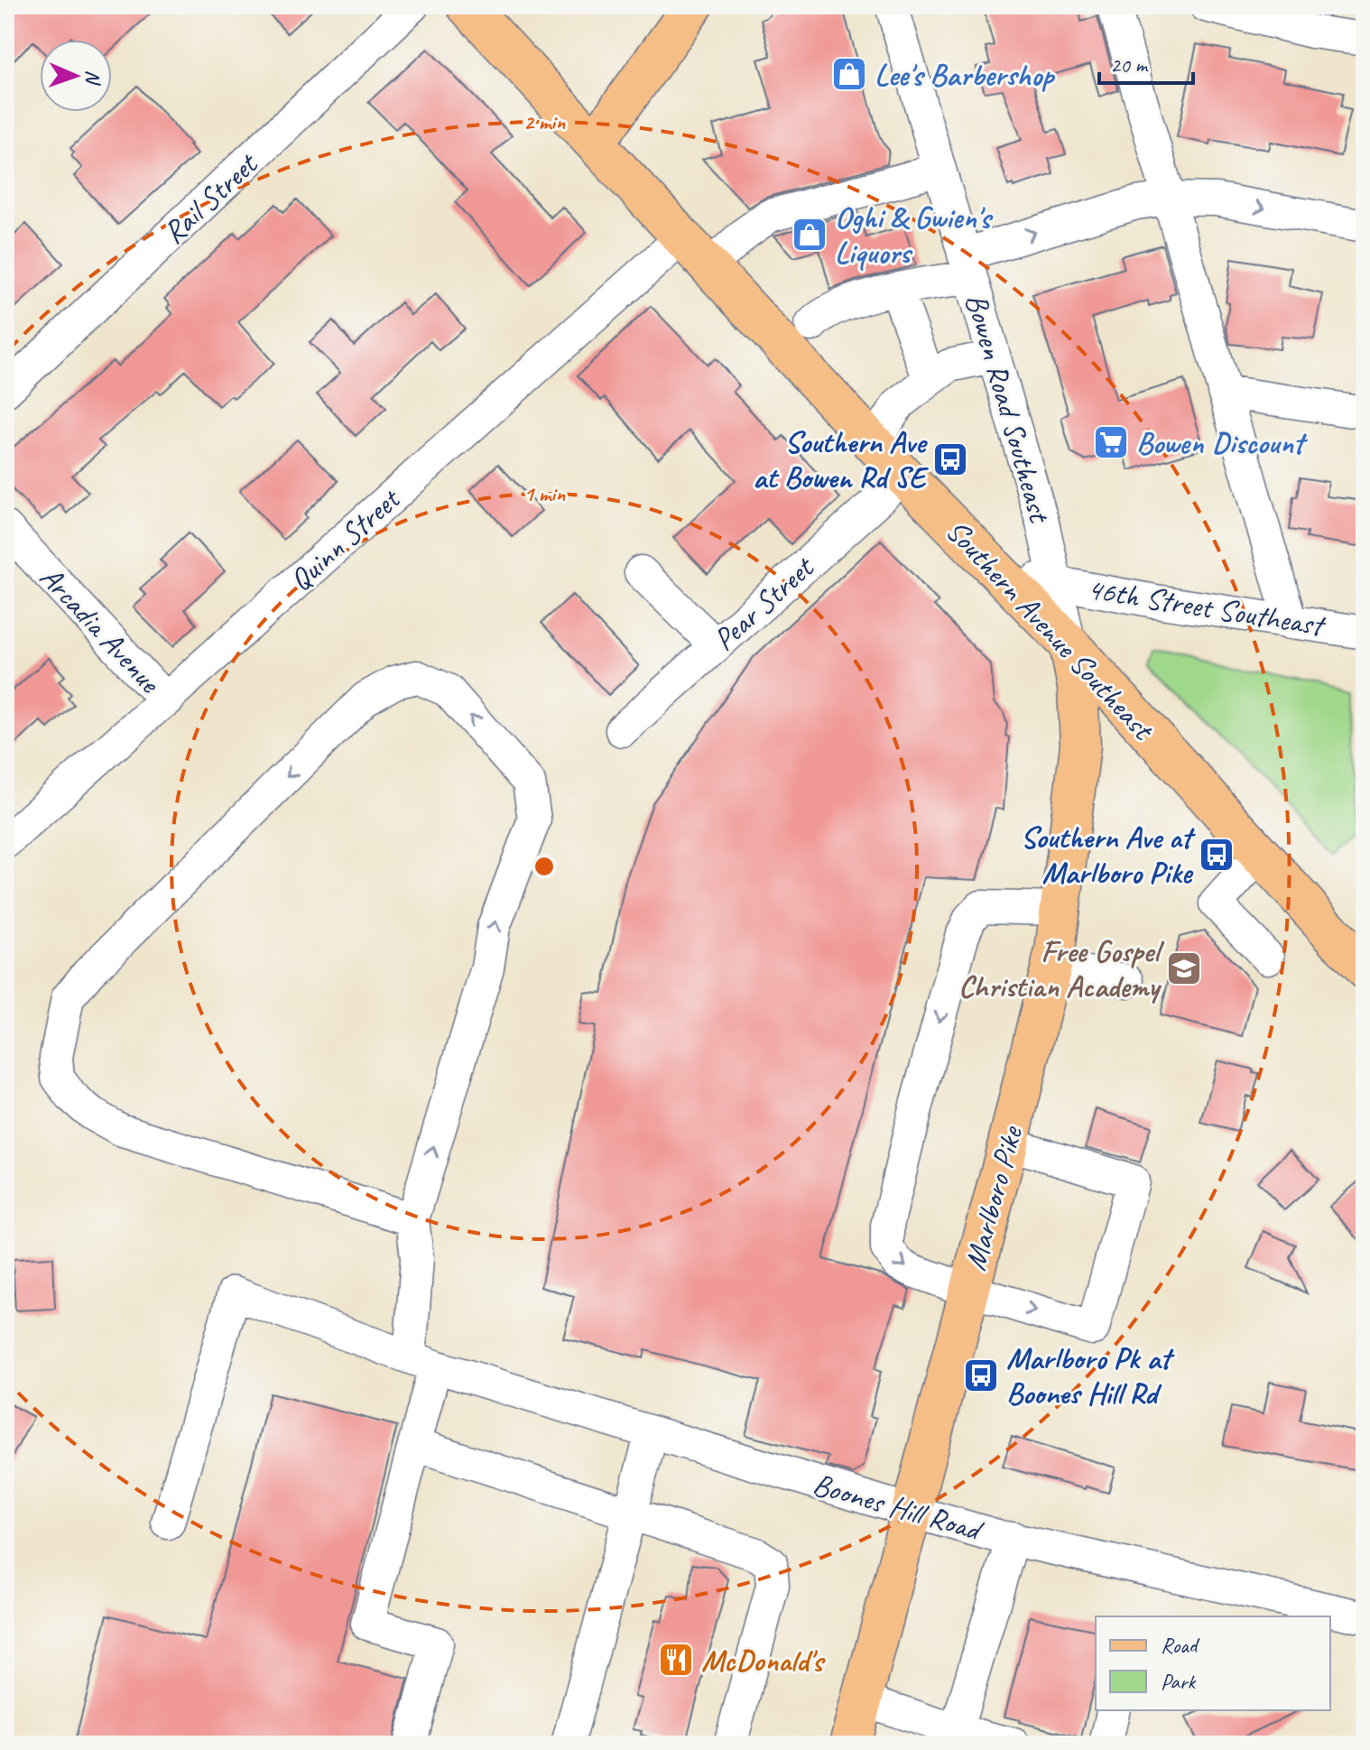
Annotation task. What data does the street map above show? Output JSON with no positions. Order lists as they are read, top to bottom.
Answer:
{
  "streets": {
    "main road": ["Southern Avenue Southeast", "Marlboro Pike"],
    "street": [
      "Rail Street",
      "Bowen Road Southeast",
      "Quinn Street",
      "Pear Street",
      "46th Street Southeast",
      "Arcadia Avenue",
      "Boones Hill Road"
    ]
  },
  "crossings": [
    ["Bowen Road Southeast", "46th Street Southeast"],
    ["Bowen Road Southeast", "Southern Avenue Southeast"],
    ["Bowen Road Southeast", "Marlboro Pike"],
    ["Quinn Street", "Arcadia Avenue"],
    ["Quinn Street", "Southern Avenue Southeast"],
    ["Pear Street", "Southern Avenue Southeast"],
    ["46th Street Southeast", "Southern Avenue Southeast"],
    ["Southern Avenue Southeast", "Marlboro Pike"],
    ["Marlboro Pike", "Boones Hill Road"]
  ],
  "places": {
    "shop": ["Lee's Barbershop", "Oghi & Gwien's Liquors"],
    "supermarket": ["Bowen Discount"],
    "bus stop": ["Southern Ave at Bowen Rd SE", "Southern Ave at Marlboro Pike", "Marlboro Pk at Boones Hill Rd"],
    "school or university": ["Free Gospel Christian Academy"],
    "restaurant": ["McDonald's"]
  },
  "legend": ["Road", "Park"],
  "scale_bar": "20 m",
  "north": "right",
  "rings": ["2 min", "1 min"]
}
